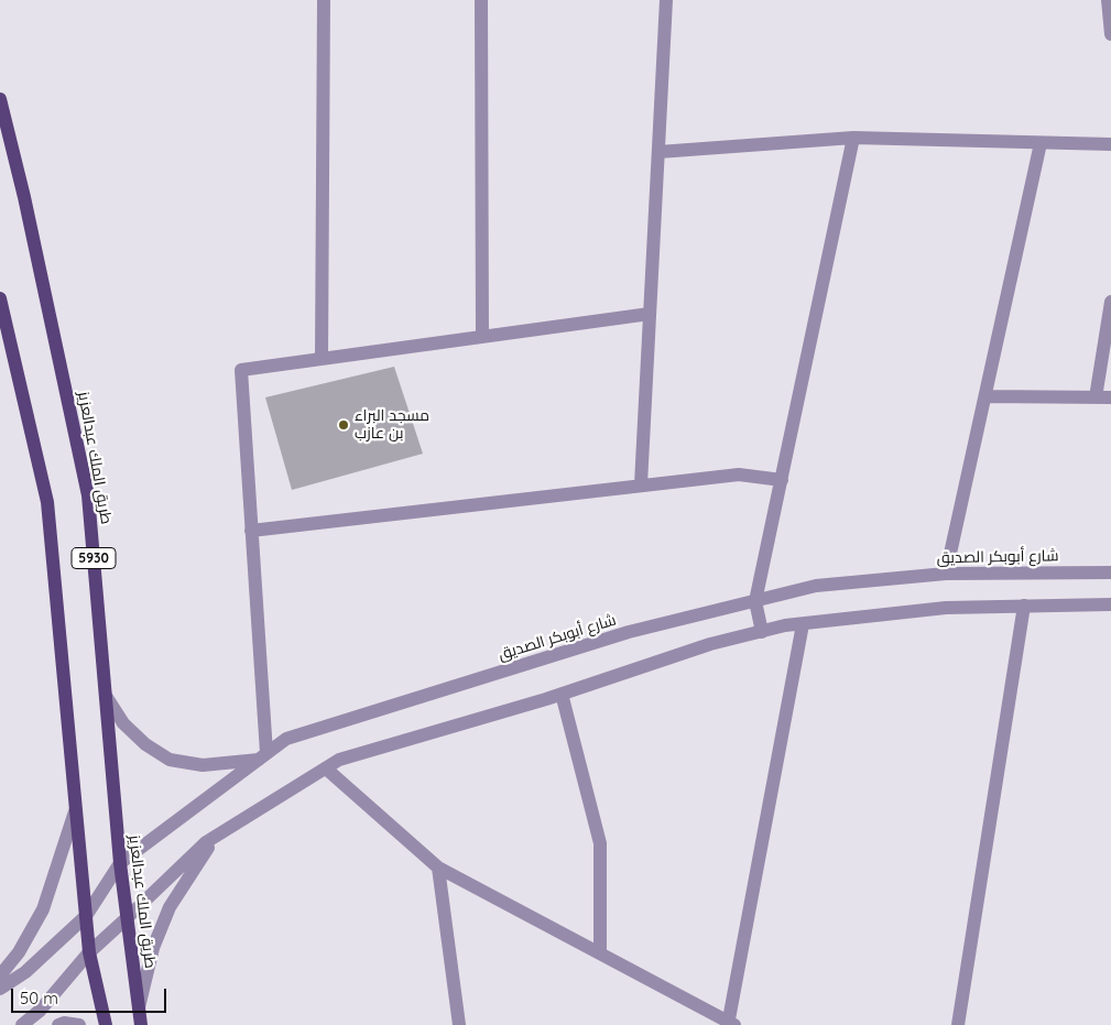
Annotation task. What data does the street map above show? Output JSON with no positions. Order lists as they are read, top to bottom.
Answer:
{
  "streets": {
    "main road": ["طريق الملك عبدالعزيز", "5930"],
    "street": ["شارع أبوبكر الصديق"]
  },
  "crossings": [
    ["طريق الملك عبدالعزيز", "شارع أبوبكر الصديق"],
    ["شارع أبوبكر الصديق", "5930"]
  ],
  "places": ["مسجد البراء بن عازب"],
  "scale_bar": "50 m"
}
